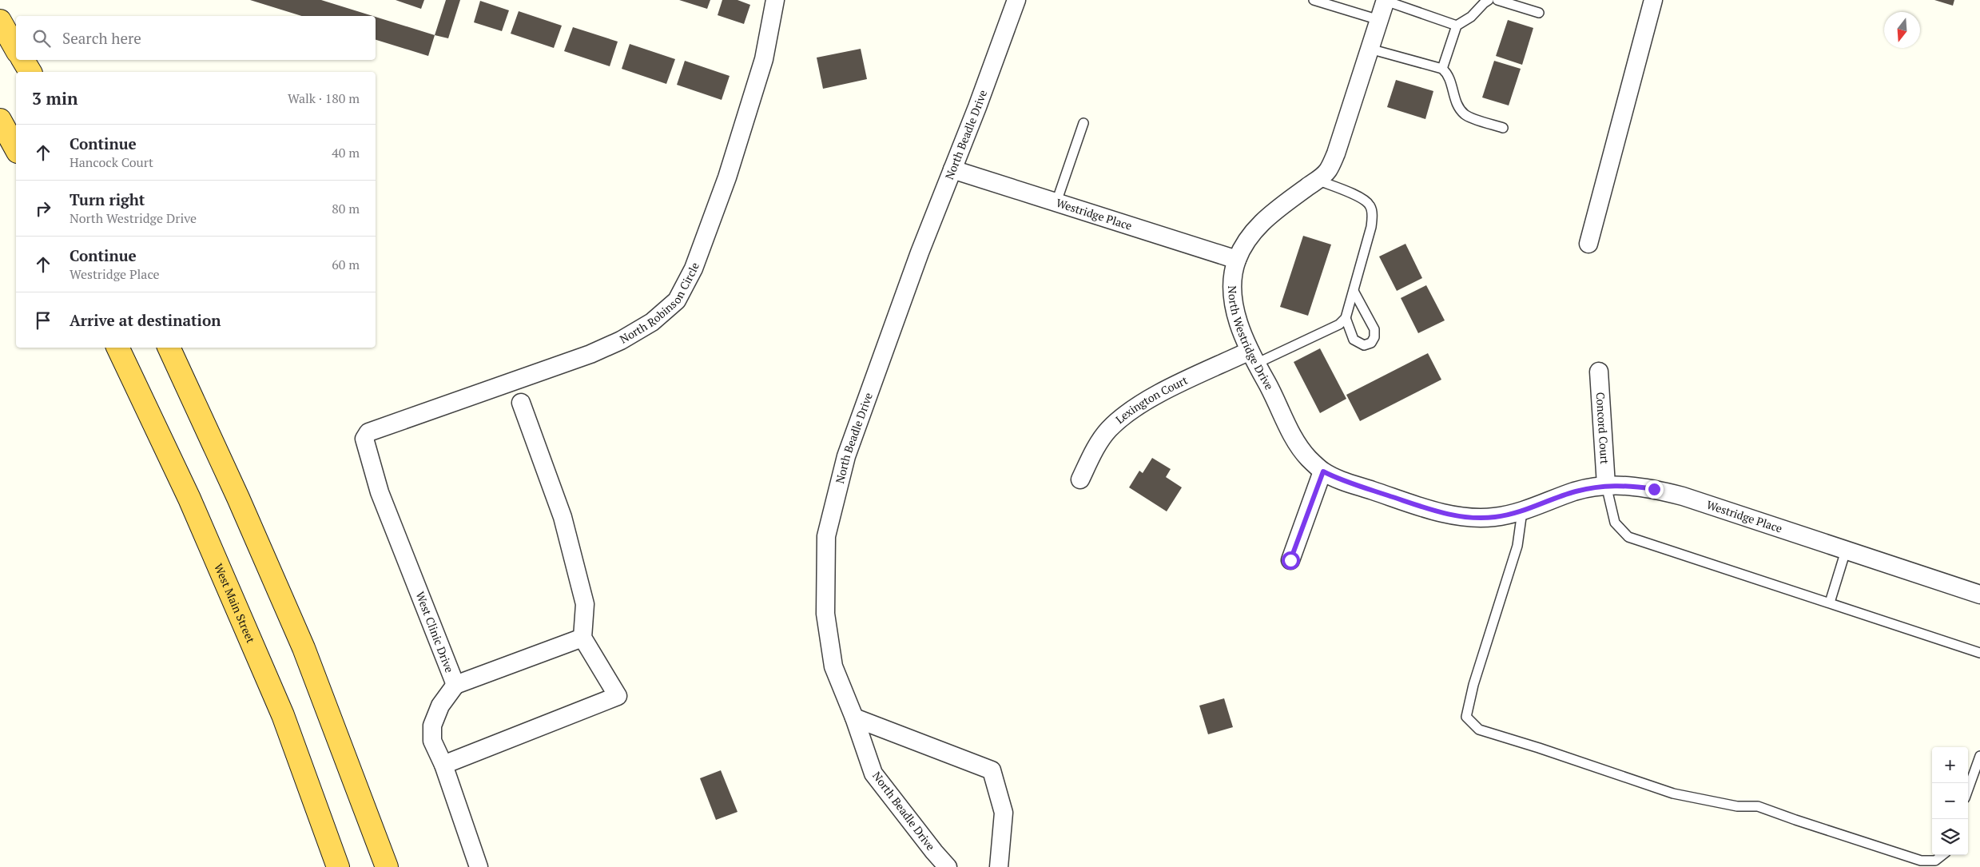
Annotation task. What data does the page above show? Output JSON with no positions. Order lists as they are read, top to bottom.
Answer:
{
  "streets": {
    "highway": ["West Main Street"],
    "street": [
      "North Beadle Drive",
      "Westridge Place",
      "North Robinson Circle",
      "North Westridge Drive",
      "Lexington Court",
      "Concord Court",
      "West Clinic Drive"
    ]
  },
  "crossings": [
    ["North Beadle Drive", "Westridge Place"],
    ["Westridge Place", "North Westridge Drive"],
    ["Westridge Place", "Concord Court"],
    ["North Robinson Circle", "West Clinic Drive"],
    ["North Westridge Drive", "Lexington Court"]
  ],
  "north": "bottom",
  "page": {
    "search": "Search here",
    "heading": ["3 min", "Walk · 180 m"],
    "list": [
      ["Continue", "Hancock Court", "40 m"],
      ["Turn right", "North Westridge Drive", "80 m"],
      ["Continue", "Westridge Place", "60 m"],
      "Arrive at destination"
    ],
    "map_buttons": ["+", "−"]
  }
}
